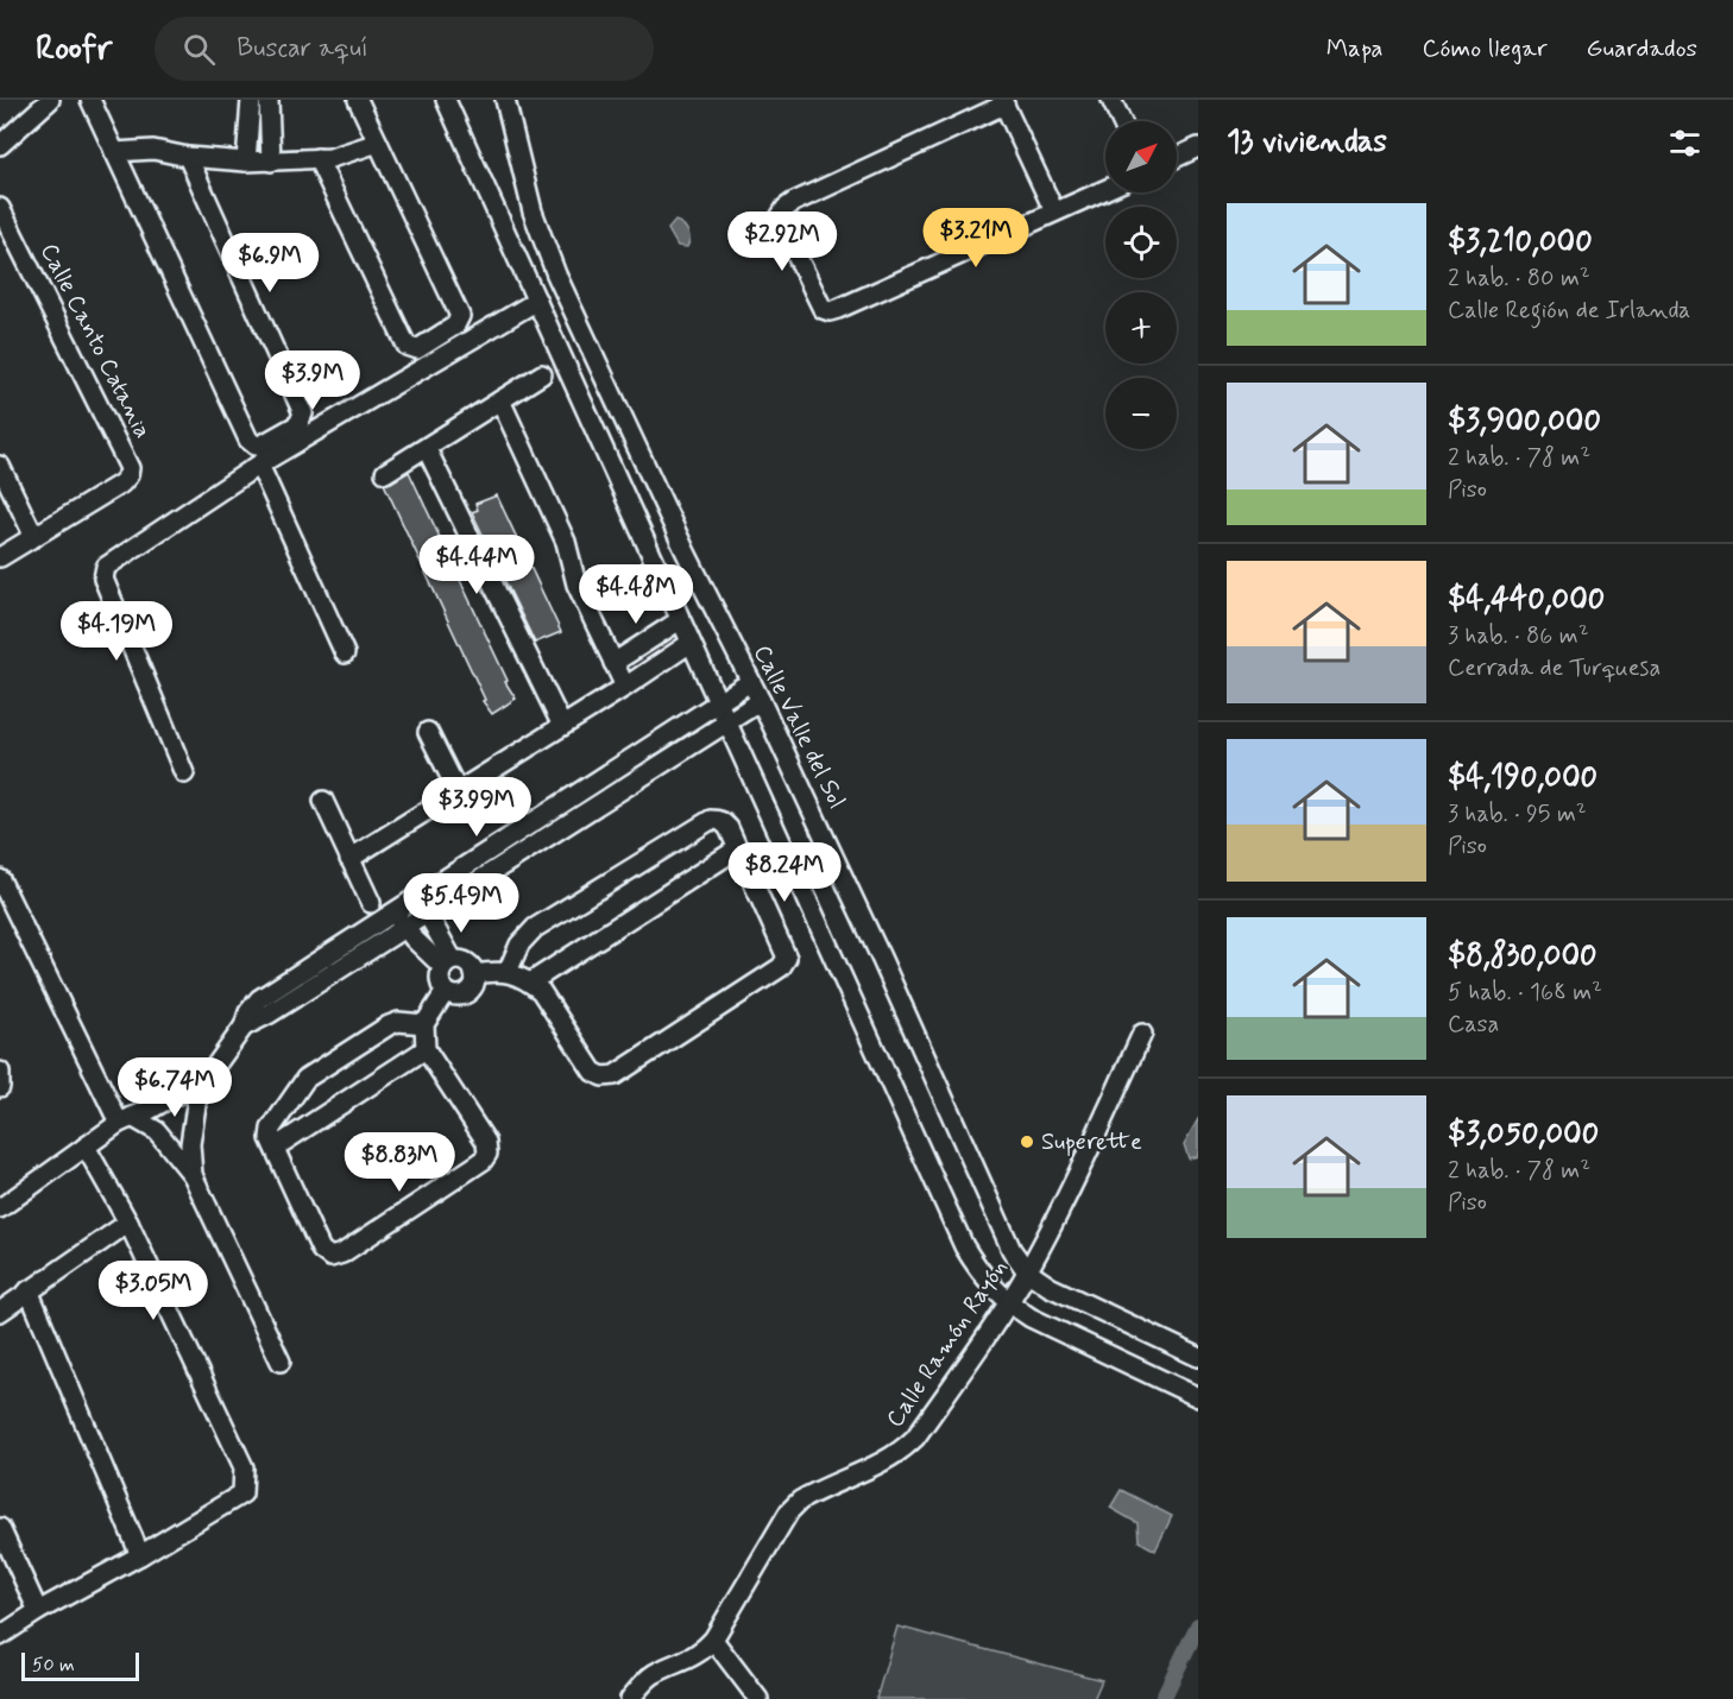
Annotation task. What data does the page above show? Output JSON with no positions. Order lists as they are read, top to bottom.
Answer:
{
  "streets": {
    "street": ["Calle Canto Catania", "Calle Valle del Sol", "Calle Ramón Rayón"]
  },
  "crossings": [
    ["Calle Valle del Sol", "Calle Ramón Rayón"]
  ],
  "places": ["Superette"],
  "scale_bar": "50 m",
  "north": "top right",
  "page": {
    "header": "Roofr",
    "search": "Buscar aquí",
    "nav": ["Mapa", "Cómo llegar", "Guardados"],
    "heading": "13 viviendas",
    "map_buttons": ["+", "−"],
    "list": [
      {
        "name": "$3,210,000",
        "note": "2 hab. · 80 m² · Calle Región de Irlanda"
      },
      {
        "name": "$3,900,000",
        "note": "2 hab. · 78 m² · Piso"
      },
      {
        "name": "$4,440,000",
        "note": "3 hab. · 86 m² · Cerrada de Turquesa"
      },
      {
        "name": "$4,190,000",
        "note": "3 hab. · 95 m² · Piso"
      },
      {
        "name": "$8,830,000",
        "note": "5 hab. · 168 m² · Casa"
      },
      {
        "name": "$3,050,000",
        "note": "2 hab. · 78 m² · Piso"
      }
    ],
    "price": [
      "$3.21M",
      "$2.92M",
      "$6.9M",
      "$3.9M",
      "$4.44M",
      "$4.48M",
      "$4.19M",
      "$3.99M",
      "$8.24M",
      "$5.49M",
      "$6.74M",
      "$8.83M",
      "$3.05M"
    ],
    "scale": "50 m"
  }
}
